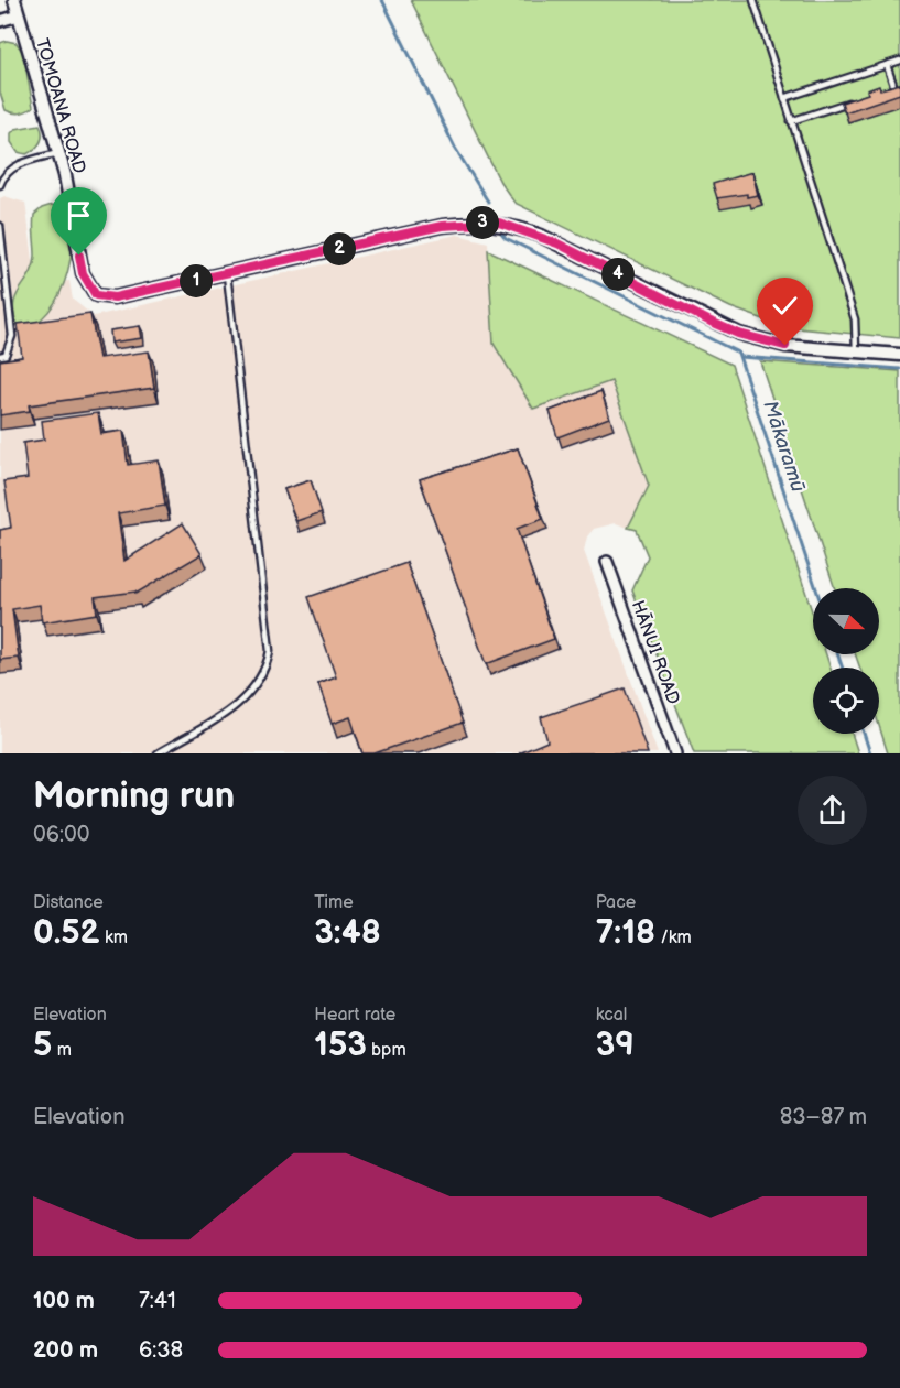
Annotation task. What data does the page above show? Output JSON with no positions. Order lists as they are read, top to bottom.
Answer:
{
  "streets": {
    "street": ["TOMOANA ROAD", "HĀNUI ROAD"]
  },
  "water": ["Mākaramū"],
  "north": "right",
  "page": {
    "pins": [
      "3",
      "2",
      "4",
      "1"
    ],
    "heading": ["Morning run", "06:00"],
    "stats": [
      ["Distance", "0.52 km"],
      ["Time", "3:48"],
      ["Pace", "7:18 /km"],
      ["Elevation", "5 m"],
      ["Heart rate", "153 bpm"],
      ["kcal", "39"]
    ],
    "chart": ["Elevation", "83–87 m"],
    "list": [
      {
        "name": "100 m",
        "note": "7:41"
      },
      {
        "name": "200 m",
        "note": "6:38"
      }
    ]
  }
}
